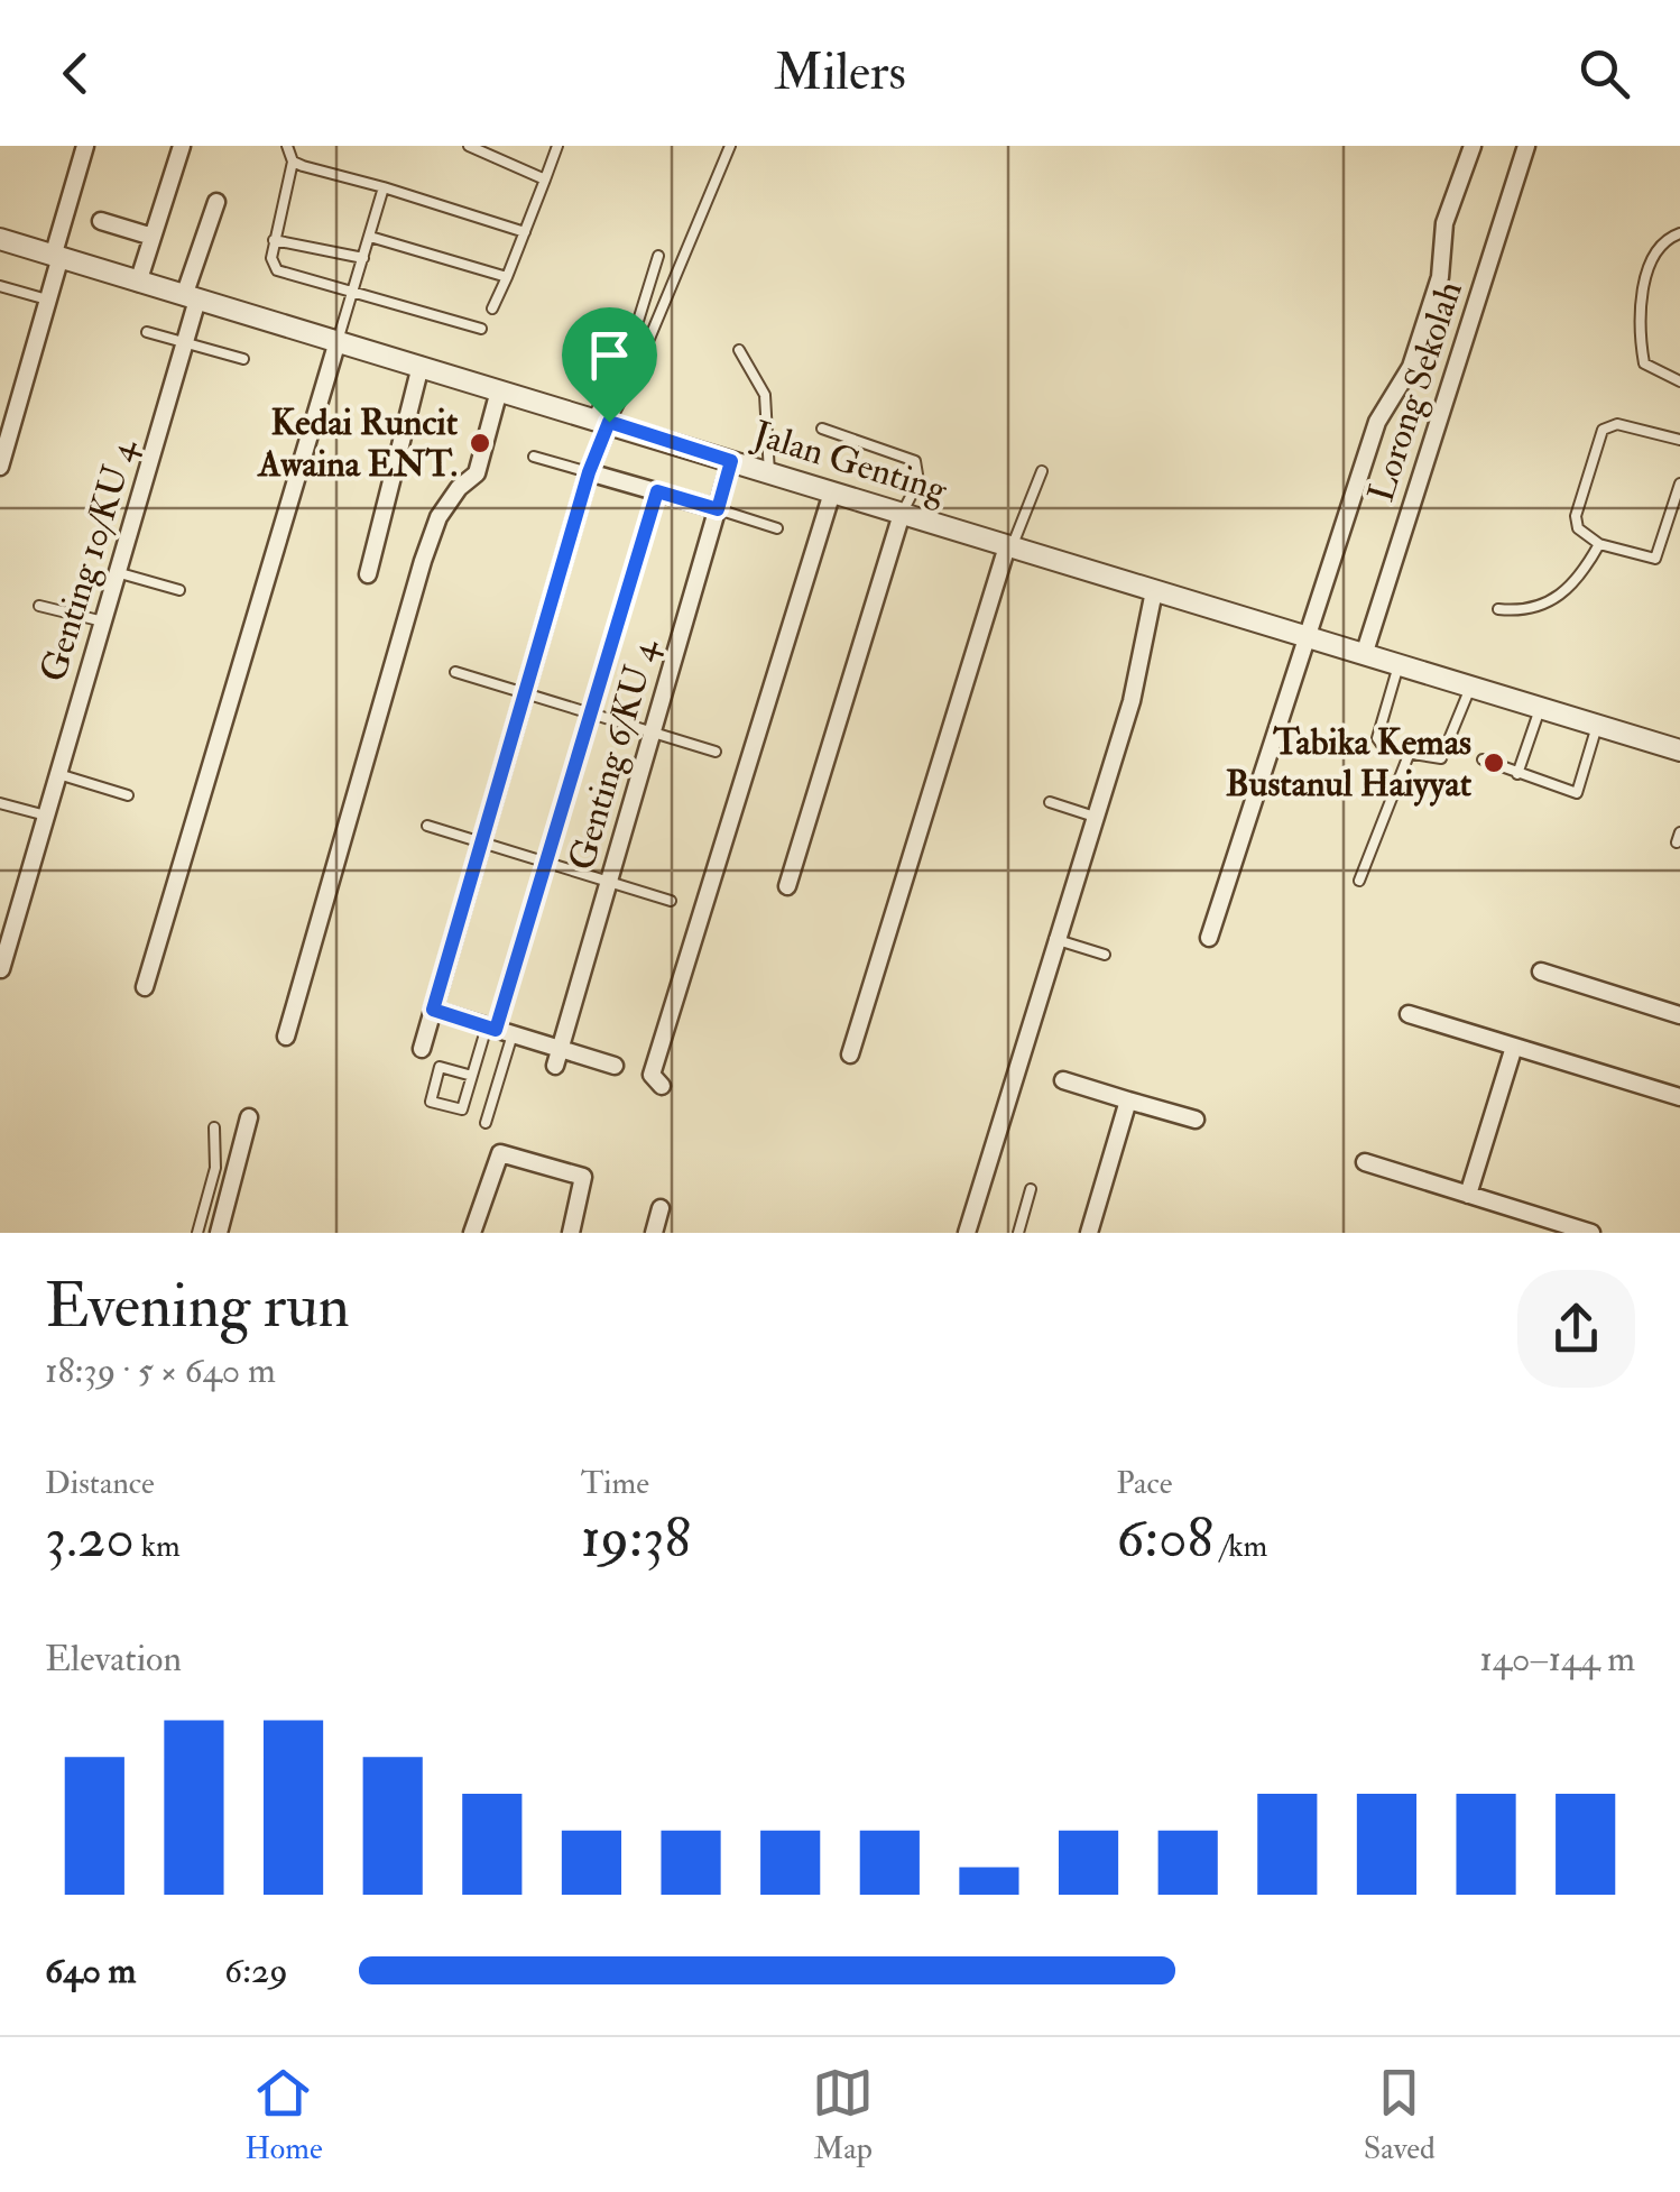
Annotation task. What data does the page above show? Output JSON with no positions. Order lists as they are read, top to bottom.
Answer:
{
  "streets": {
    "street": [
      "Lorong Sekolah",
      "Jalan Genting",
      "Genting 10/KU 4",
      "Genting 6/KU 4"
    ]
  },
  "crossings": [
    ["Lorong Sekolah", "Jalan Genting"],
    ["Jalan Genting", "Genting 10/KU 4"],
    ["Jalan Genting", "Genting 6/KU 4"]
  ],
  "places": ["Kedai Runcit Awaina ENT.", "Tabika Kemas Bustanul Haiyyat"],
  "page": {
    "header": "Milers",
    "heading": ["Evening run", "18:39 · 5 × 640 m"],
    "stats": [
      ["Distance", "3.20 km"],
      ["Time", "19:38"],
      ["Pace", "6:08 /km"]
    ],
    "chart": ["Elevation", "140–144 m"],
    "list": [
      {
        "name": "640 m",
        "note": "6:29"
      }
    ],
    "tabs": ["Home", "Map", "Saved"]
  }
}
